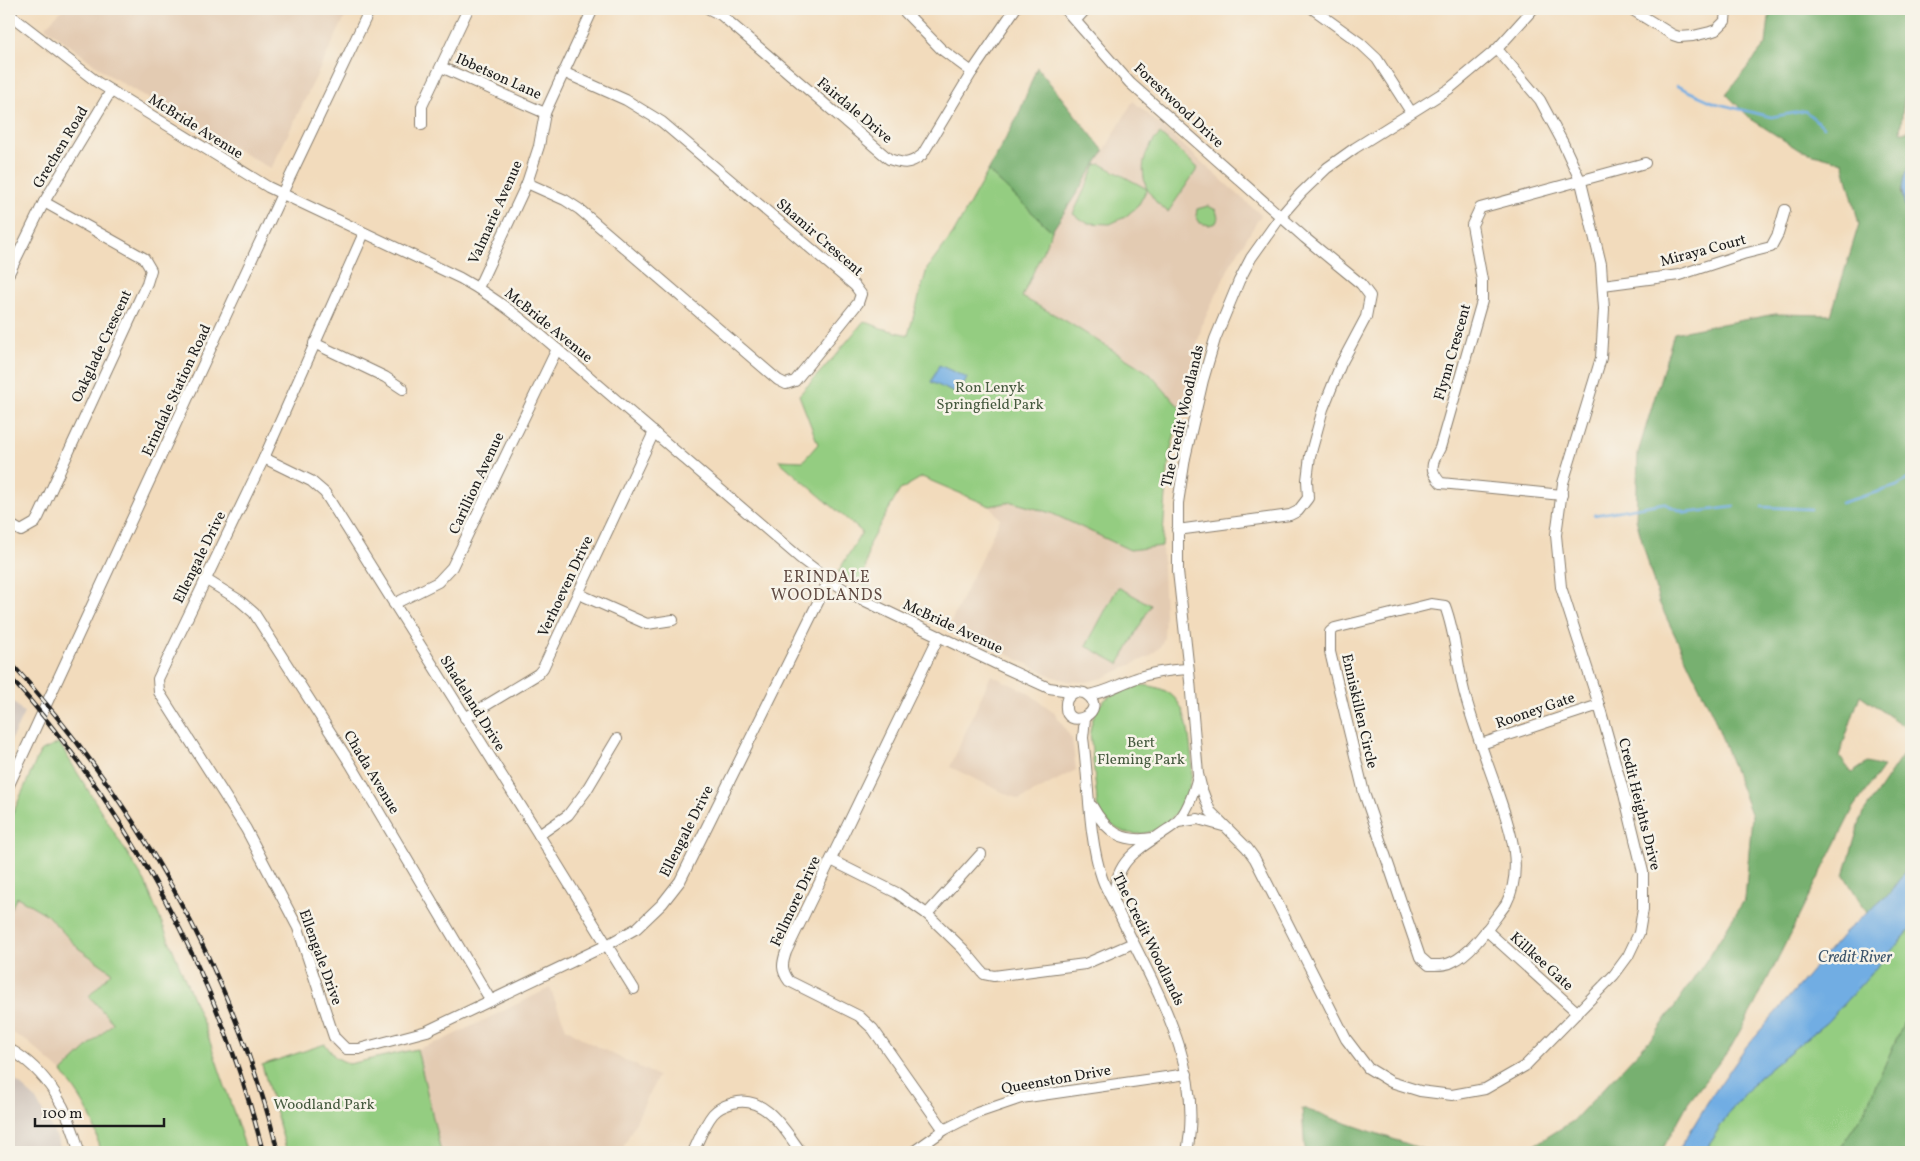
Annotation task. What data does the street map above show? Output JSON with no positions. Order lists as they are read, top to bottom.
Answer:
{
  "streets": {
    "street": [
      "Ibbetson Lane",
      "Forestwood Drive",
      "Fairdale Drive",
      "McBride Avenue",
      "Grechen Road",
      "Valmarie Avenue",
      "Shamir Crescent",
      "Miraya Court",
      "Oakglade Crescent",
      "Flynn Crescent",
      "Erindale Station Road",
      "The Credit Woodlands",
      "Carillion Avenue",
      "Ellengale Drive",
      "Verhoeven Drive",
      "Shadeland Drive",
      "Rooney Gate",
      "Enniskillen Circle",
      "Chada Avenue",
      "Credit Heights Drive",
      "Fellmore Drive",
      "Killkee Gate",
      "Queenston Drive"
    ]
  },
  "crossings": [
    ["Ibbetson Lane", "Valmarie Avenue"],
    ["Forestwood Drive", "The Credit Woodlands"],
    ["McBride Avenue", "Grechen Road"],
    ["McBride Avenue", "Valmarie Avenue"],
    ["McBride Avenue", "Erindale Station Road"],
    ["McBride Avenue", "The Credit Woodlands"],
    ["McBride Avenue", "Carillion Avenue"],
    ["McBride Avenue", "Ellengale Drive"],
    ["McBride Avenue", "Verhoeven Drive"],
    ["McBride Avenue", "Fellmore Drive"],
    ["Grechen Road", "Oakglade Crescent"],
    ["Valmarie Avenue", "Shamir Crescent"],
    ["Miraya Court", "Credit Heights Drive"],
    ["Flynn Crescent", "Credit Heights Drive"],
    ["The Credit Woodlands", "Credit Heights Drive"],
    ["The Credit Woodlands", "Queenston Drive"],
    ["Carillion Avenue", "Shadeland Drive"],
    ["Ellengale Drive", "Shadeland Drive"],
    ["Ellengale Drive", "Chada Avenue"],
    ["Verhoeven Drive", "Shadeland Drive"],
    ["Rooney Gate", "Enniskillen Circle"],
    ["Rooney Gate", "Credit Heights Drive"],
    ["Enniskillen Circle", "Killkee Gate"],
    ["Credit Heights Drive", "Killkee Gate"],
    ["Fellmore Drive", "Queenston Drive"]
  ],
  "districts": ["ERINDALE WOODLANDS"],
  "water": ["Credit River"],
  "parks": ["Ron Lenyk Springfield Park", "Bert Fleming Park", "Woodland Park"],
  "scale_bar": "100 m"
}
